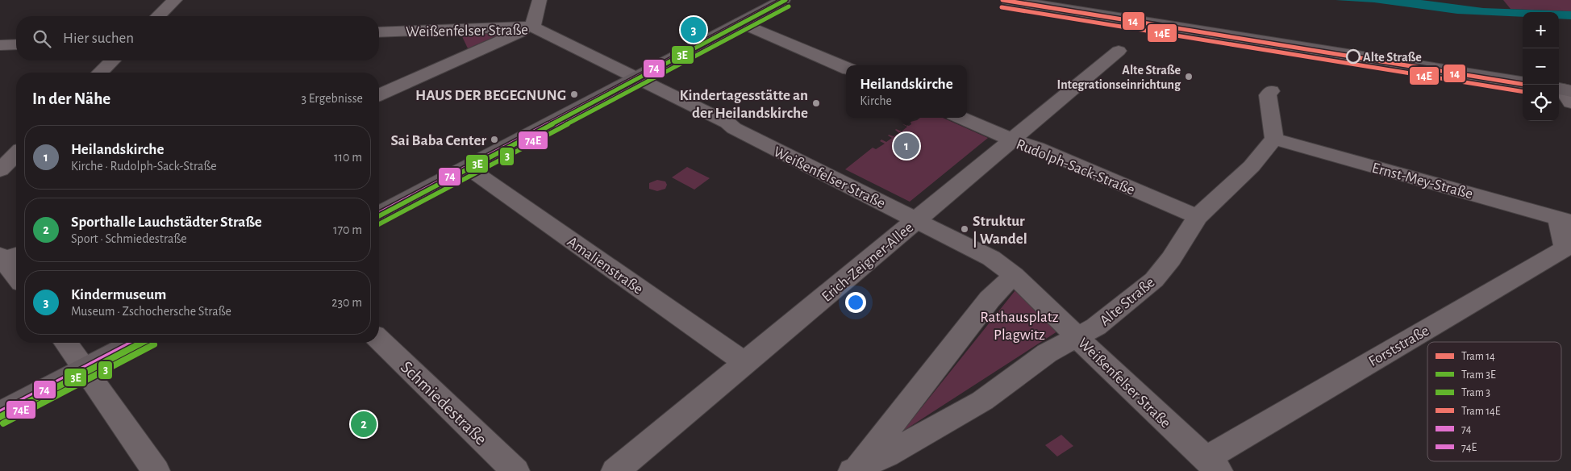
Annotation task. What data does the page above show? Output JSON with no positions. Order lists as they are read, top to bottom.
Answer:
{
  "streets": {
    "street": [
      "Weißenfelser Straße",
      "Rudolph-Sack-Straße",
      "Ernst-Mey-Straße",
      "Erich-Zeigner-Allee",
      "Amalienstraße",
      "Alte Straße",
      "Forststraße",
      "Schmiedestraße"
    ]
  },
  "crossings": [
    ["Weißenfelser Straße", "Erich-Zeigner-Allee"],
    ["Weißenfelser Straße", "Alte Straße"],
    ["Weißenfelser Straße", "Forststraße"],
    ["Rudolph-Sack-Straße", "Erich-Zeigner-Allee"],
    ["Rudolph-Sack-Straße", "Alte Straße"],
    ["Ernst-Mey-Straße", "Alte Straße"],
    ["Ernst-Mey-Straße", "Forststraße"],
    ["Erich-Zeigner-Allee", "Amalienstraße"]
  ],
  "parks": ["Rathausplatz Plagwitz"],
  "places": [
    "Alte Straße",
    "Alte Straße Integrationseinrichtung",
    "HAUS DER BEGEGNUNG",
    "Kindertagesstätte an der Heilandskirche",
    "Sai Baba Center",
    "Struktur | Wandel"
  ],
  "lines": [
    "tram line 14",
    "tram line 3E",
    "transit line 74",
    "tram line 3",
    "transit line 74E",
    "tram line 14E"
  ],
  "legend": [
    "Tram 14",
    "Tram 3E",
    "Tram 3",
    "Tram 14E",
    "74",
    "74E"
  ],
  "page": {
    "map_buttons": ["+", "−"],
    "pins": ["3", "1", "2"],
    "search": "Hier suchen",
    "popup": ["Heilandskirche", "Kirche"],
    "heading": ["In der Nähe", "3 Ergebnisse"],
    "list": [
      {
        "mark": "1",
        "name": "Heilandskirche",
        "note": "Kirche · Rudolph-Sack-Straße",
        "value": "110 m"
      },
      {
        "mark": "2",
        "name": "Sporthalle Lauchstädter Straße",
        "note": "Sport · Schmiedestraße",
        "value": "170 m"
      },
      {
        "mark": "3",
        "name": "Kindermuseum",
        "note": "Museum · Zschochersche Straße",
        "value": "230 m"
      }
    ]
  }
}
